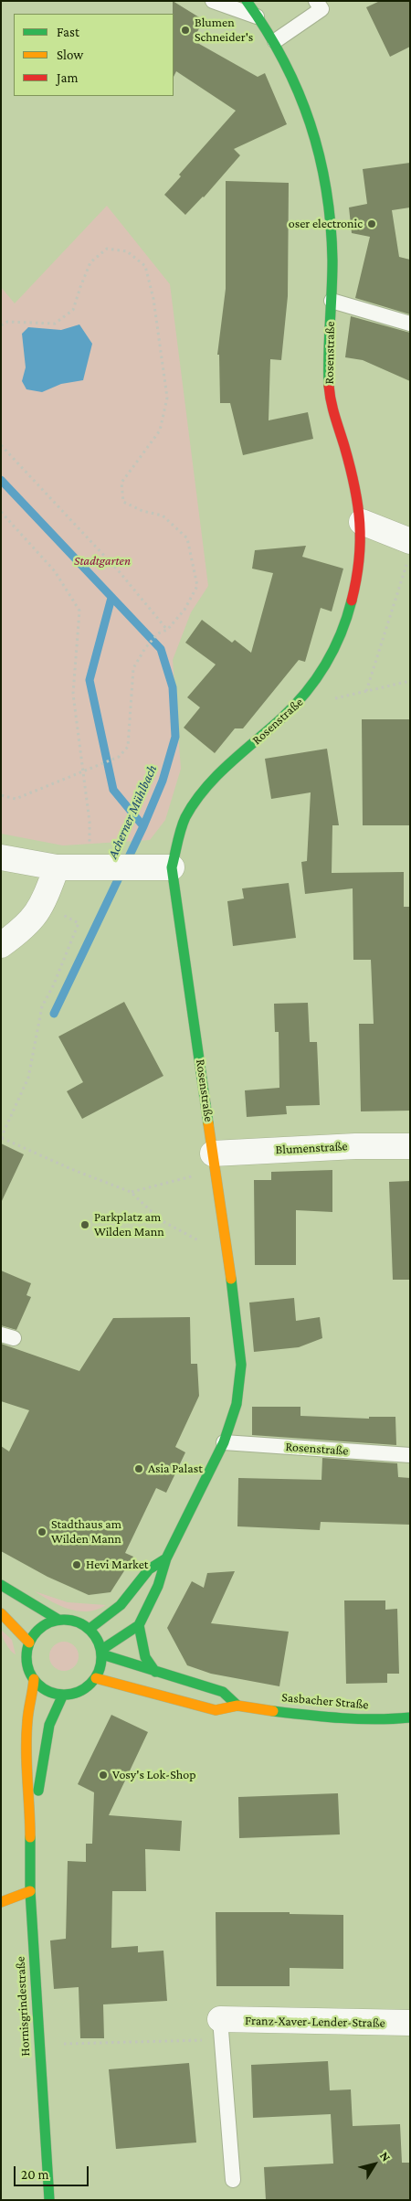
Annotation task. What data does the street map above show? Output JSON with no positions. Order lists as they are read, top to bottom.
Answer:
{
  "streets": {
    "street": [
      "Rosenstraße",
      "Blumenstraße",
      "Sasbacher Straße",
      "Hornisgrindestraße",
      "Franz-Xaver-Lender-Straße"
    ]
  },
  "crossings": [
    ["Rosenstraße", "Blumenstraße"],
    ["Rosenstraße", "Sasbacher Straße"],
    ["Rosenstraße", "Hornisgrindestraße"],
    ["Sasbacher Straße", "Hornisgrindestraße"]
  ],
  "water": ["Acherner Mühlbach"],
  "parks": ["Stadtgarten"],
  "places": [
    "Blumen Schneider's",
    "oser electronic",
    "Parkplatz am Wilden Mann",
    "Asia Palast",
    "Stadthaus am Wilden Mann",
    "Hevi Market",
    "Vosy's Lok-Shop"
  ],
  "legend": ["Fast", "Slow", "Jam"],
  "scale_bar": "20 m",
  "north": "top right"
}
